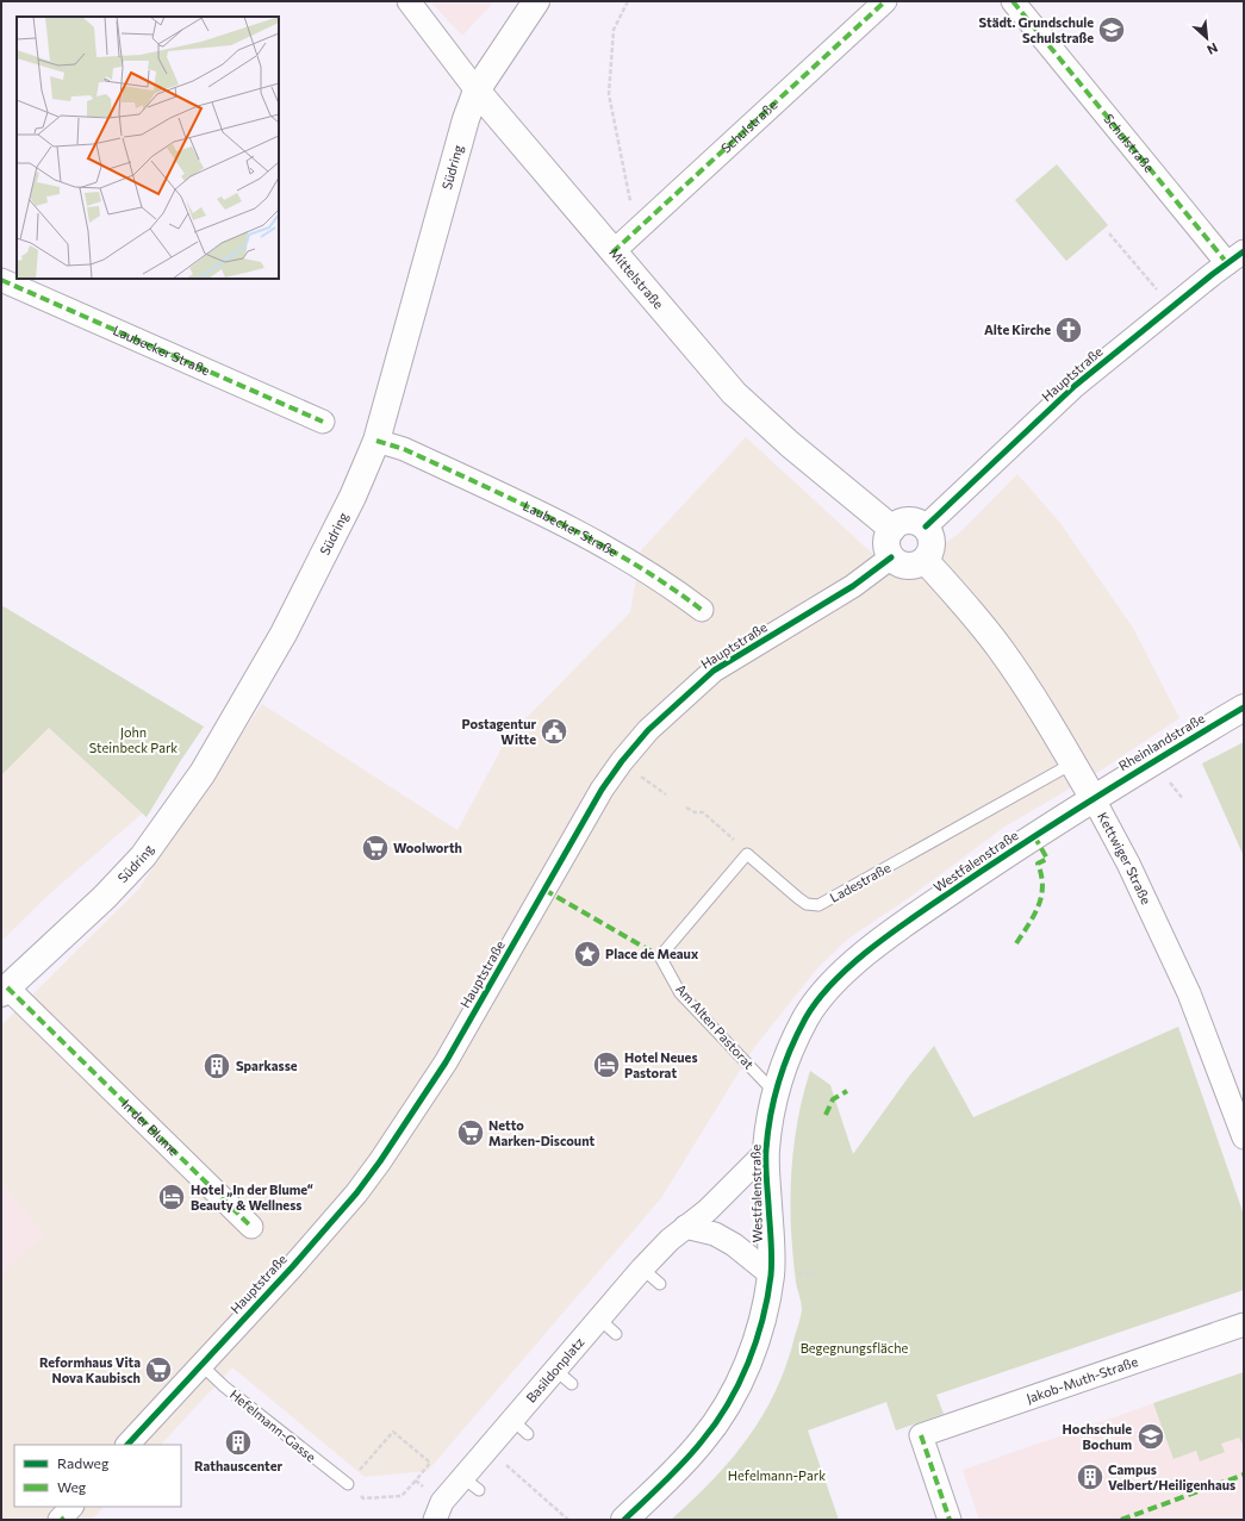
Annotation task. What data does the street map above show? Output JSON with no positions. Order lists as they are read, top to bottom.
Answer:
{
  "streets": {
    "street": [
      "Schulstraße",
      "Südring",
      "Mittelstraße",
      "Laubecker Straße",
      "Hauptstraße",
      "Rheinlandstraße",
      "Kettwiger Straße",
      "Westfalenstraße",
      "In der Blume",
      "Basildonplatz",
      "Jakob-Muth-Straße"
    ],
    "lane": ["Ladestraße", "Am Alten Pastorat", "Hefelmann-Gasse"]
  },
  "crossings": [
    ["Schulstraße", "Mittelstraße"],
    ["Schulstraße", "Hauptstraße"],
    ["Südring", "Mittelstraße"],
    ["Südring", "Laubecker Straße"],
    ["Südring", "In der Blume"],
    ["Mittelstraße", "Hauptstraße"],
    ["Mittelstraße", "Kettwiger Straße"],
    ["Hauptstraße", "Kettwiger Straße"],
    ["Hauptstraße", "Hefelmann-Gasse"],
    ["Rheinlandstraße", "Kettwiger Straße"],
    ["Rheinlandstraße", "Westfalenstraße"],
    ["Kettwiger Straße", "Westfalenstraße"],
    ["Kettwiger Straße", "Ladestraße"],
    ["Westfalenstraße", "Am Alten Pastorat"],
    ["Westfalenstraße", "Basildonplatz"],
    ["Ladestraße", "Am Alten Pastorat"]
  ],
  "parks": ["John Steinbeck Park", "Begegnungsfläche", "Hefelmann-Park"],
  "places": {
    "school or university": ["Städt. Grundschule Schulstraße", "Hochschule Bochum"],
    "church": ["Alte Kirche"],
    "public building": ["Postagentur Witte"],
    "supermarket": ["Woolworth", "Netto Marken-Discount", "Reformhaus Vita Nova Kaubisch"],
    "place": ["Place de Meaux"],
    "hotel": ["Hotel Neues Pastorat", "Hotel „In der Blume“ Beauty & Wellness"],
    "building": ["Sparkasse", "Rathauscenter", "Campus Velbert/Heiligenhaus"]
  },
  "legend": ["Radweg", "Weg"],
  "north": "bottom right"
}
